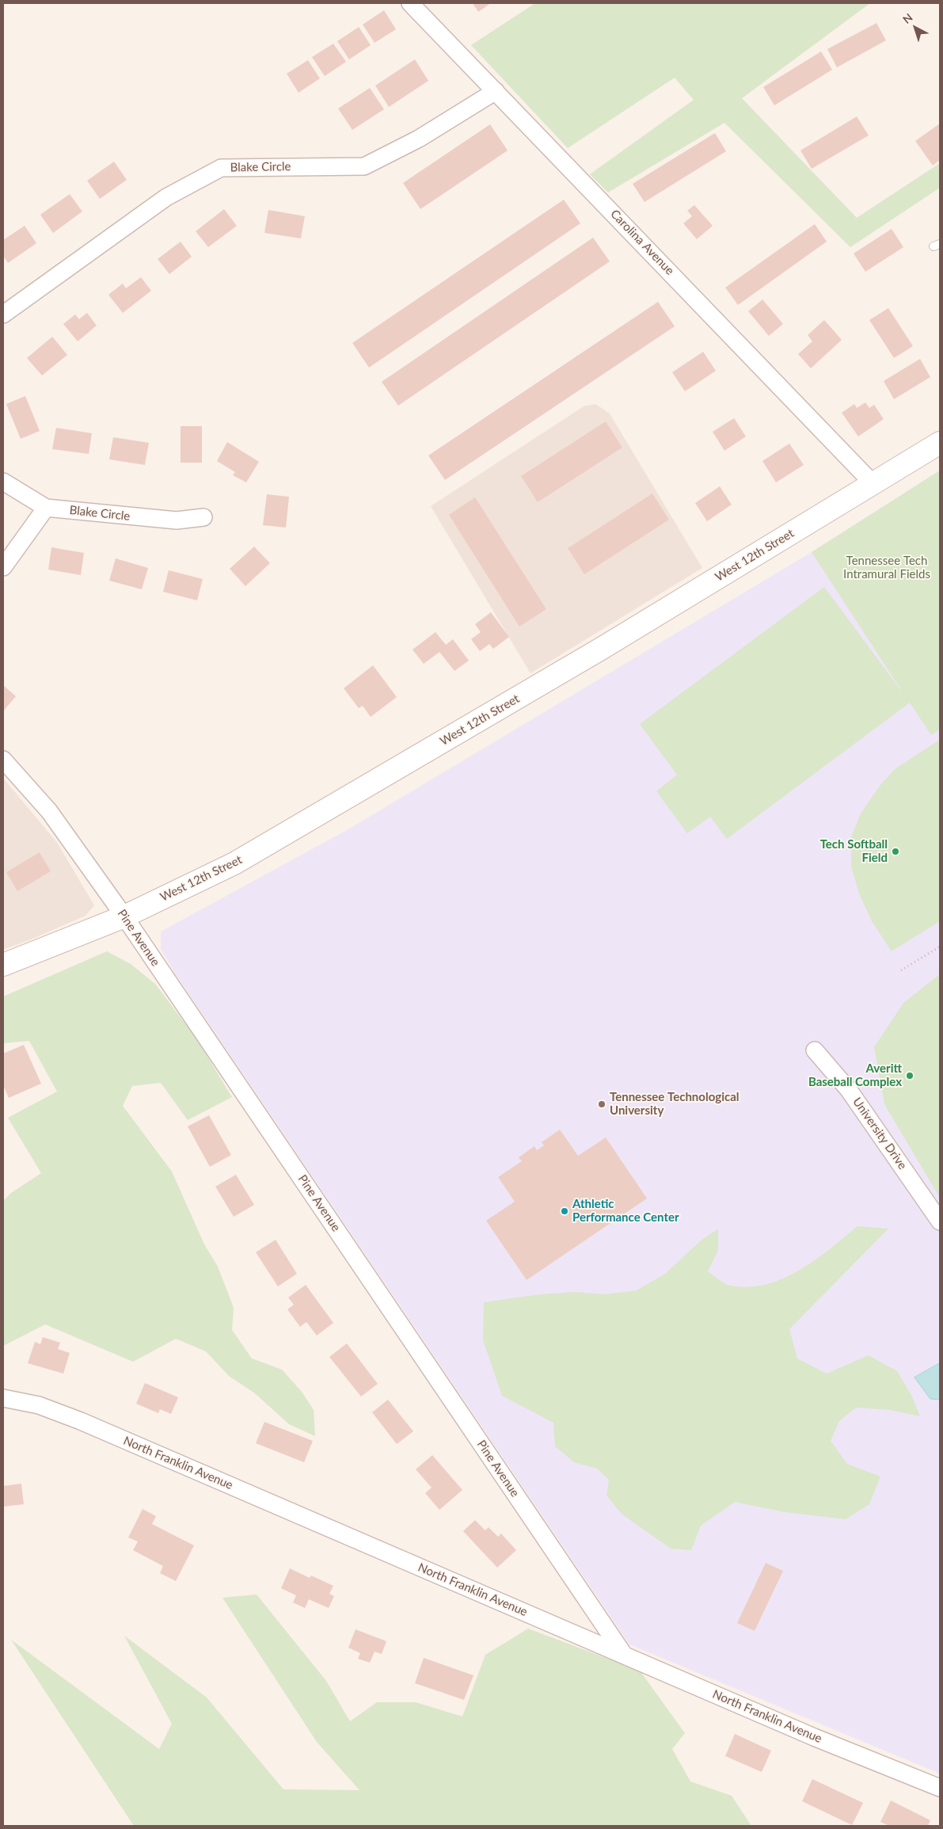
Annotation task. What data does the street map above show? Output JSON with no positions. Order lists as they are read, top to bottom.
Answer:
{
  "streets": {
    "main road": ["West 12th Street"],
    "street": [
      "Blake Circle",
      "Carolina Avenue",
      "Pine Avenue",
      "University Drive",
      "North Franklin Avenue"
    ]
  },
  "crossings": [
    ["Blake Circle", "Carolina Avenue"],
    ["Carolina Avenue", "West 12th Street"],
    ["West 12th Street", "Pine Avenue"],
    ["Pine Avenue", "North Franklin Avenue"]
  ],
  "parks": ["Tennessee Tech Intramural Fields"],
  "places": [
    "Tech Softball Field",
    "Averitt Baseball Complex",
    "Tennessee Technological University",
    "Athletic Performance Center"
  ],
  "north": "top left"
}
